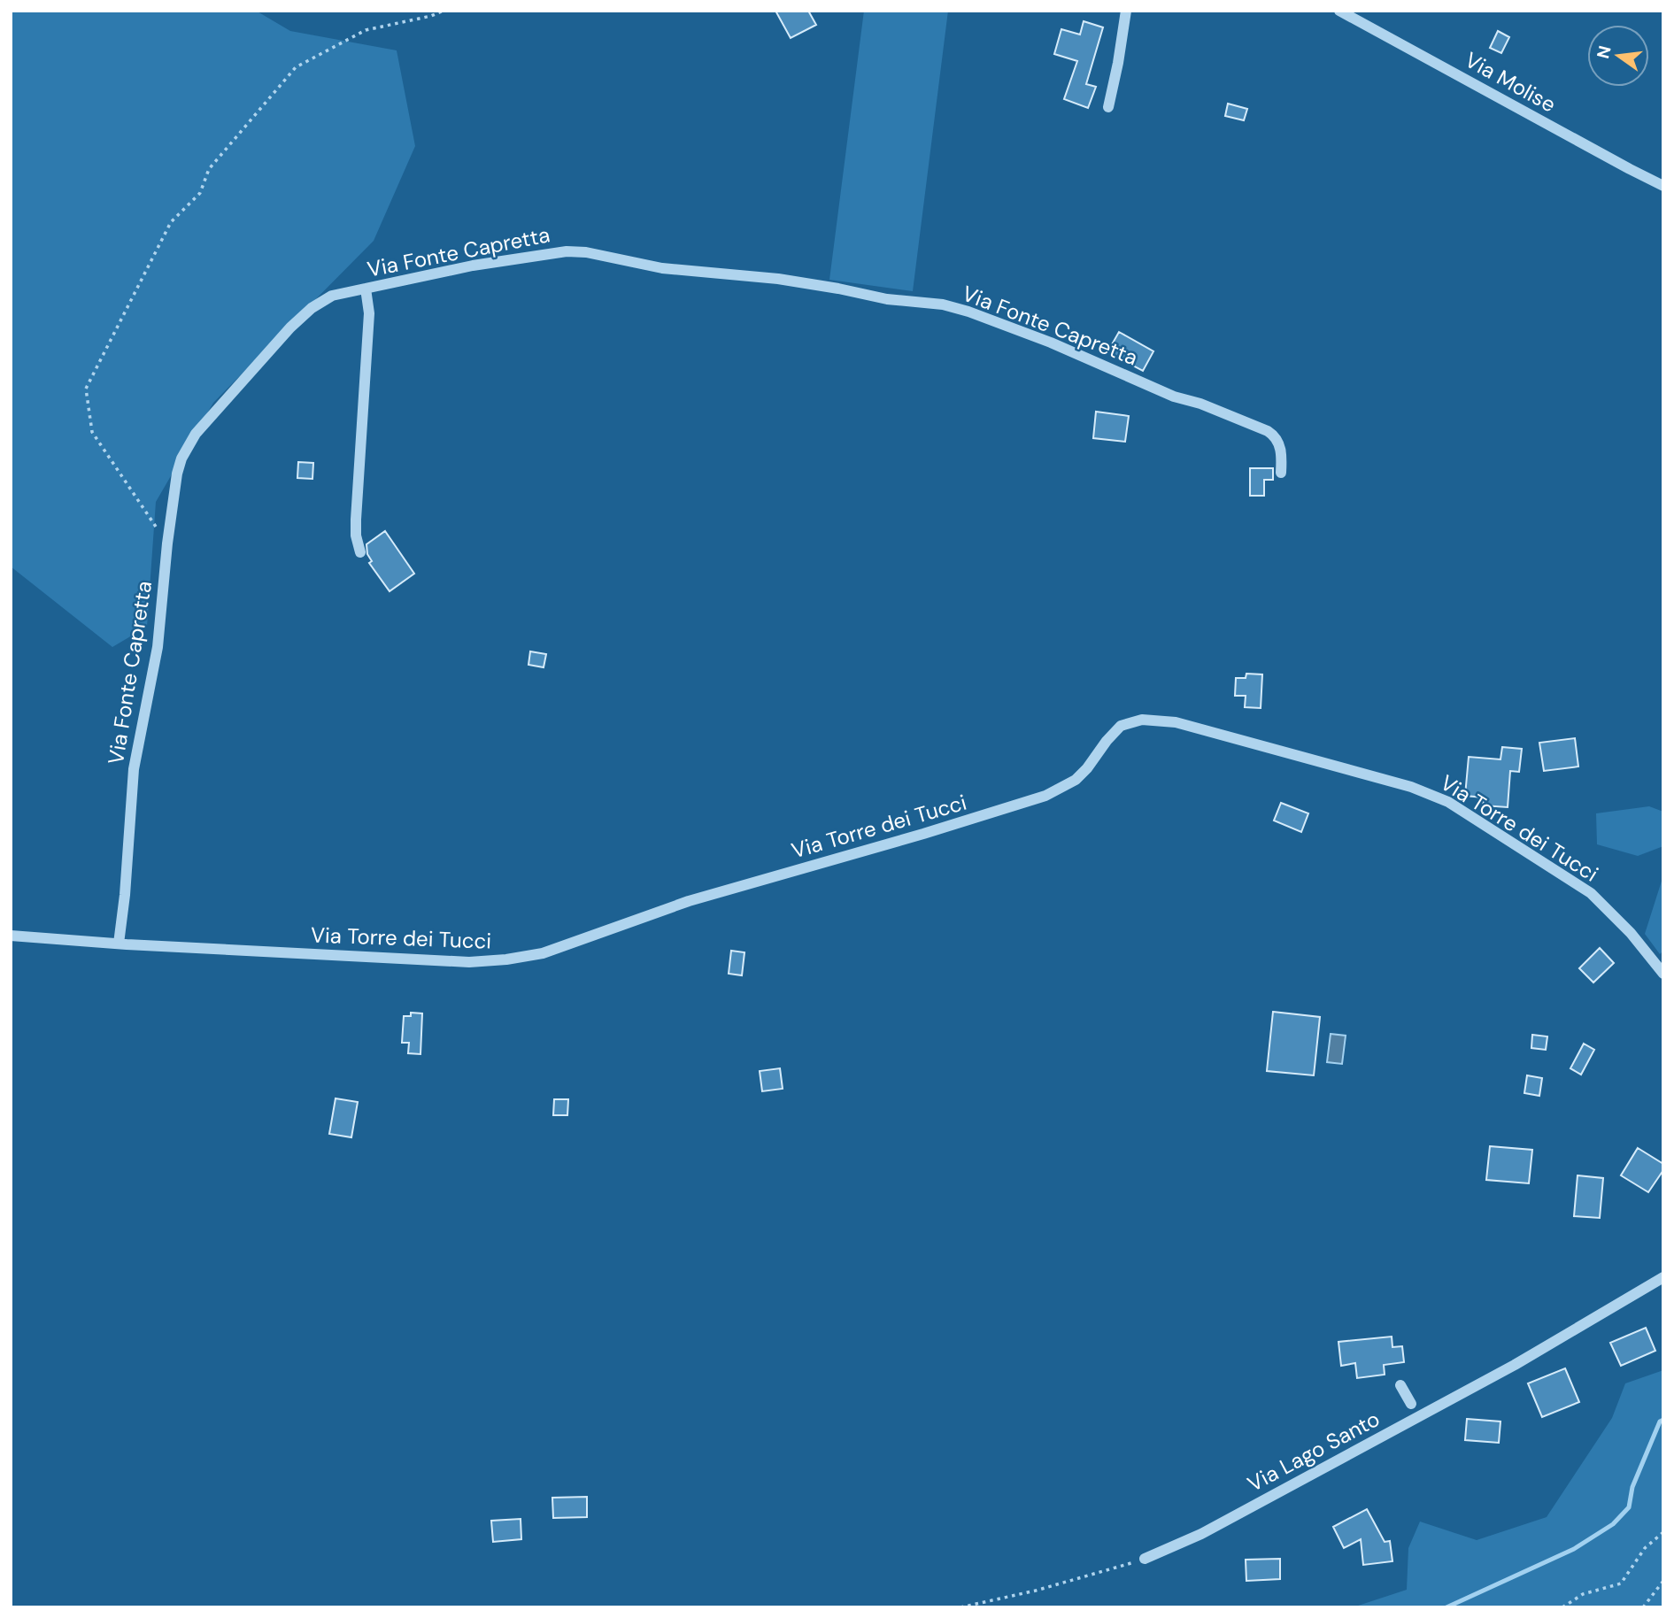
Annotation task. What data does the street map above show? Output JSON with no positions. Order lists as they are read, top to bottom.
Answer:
{
  "streets": {
    "street": [
      "Via Molise",
      "Via Fonte Capretta",
      "Via Torre dei Tucci",
      "Via Lago Santo"
    ]
  },
  "crossings": [
    ["Via Fonte Capretta", "Via Torre dei Tucci"]
  ],
  "north": "left"
}
